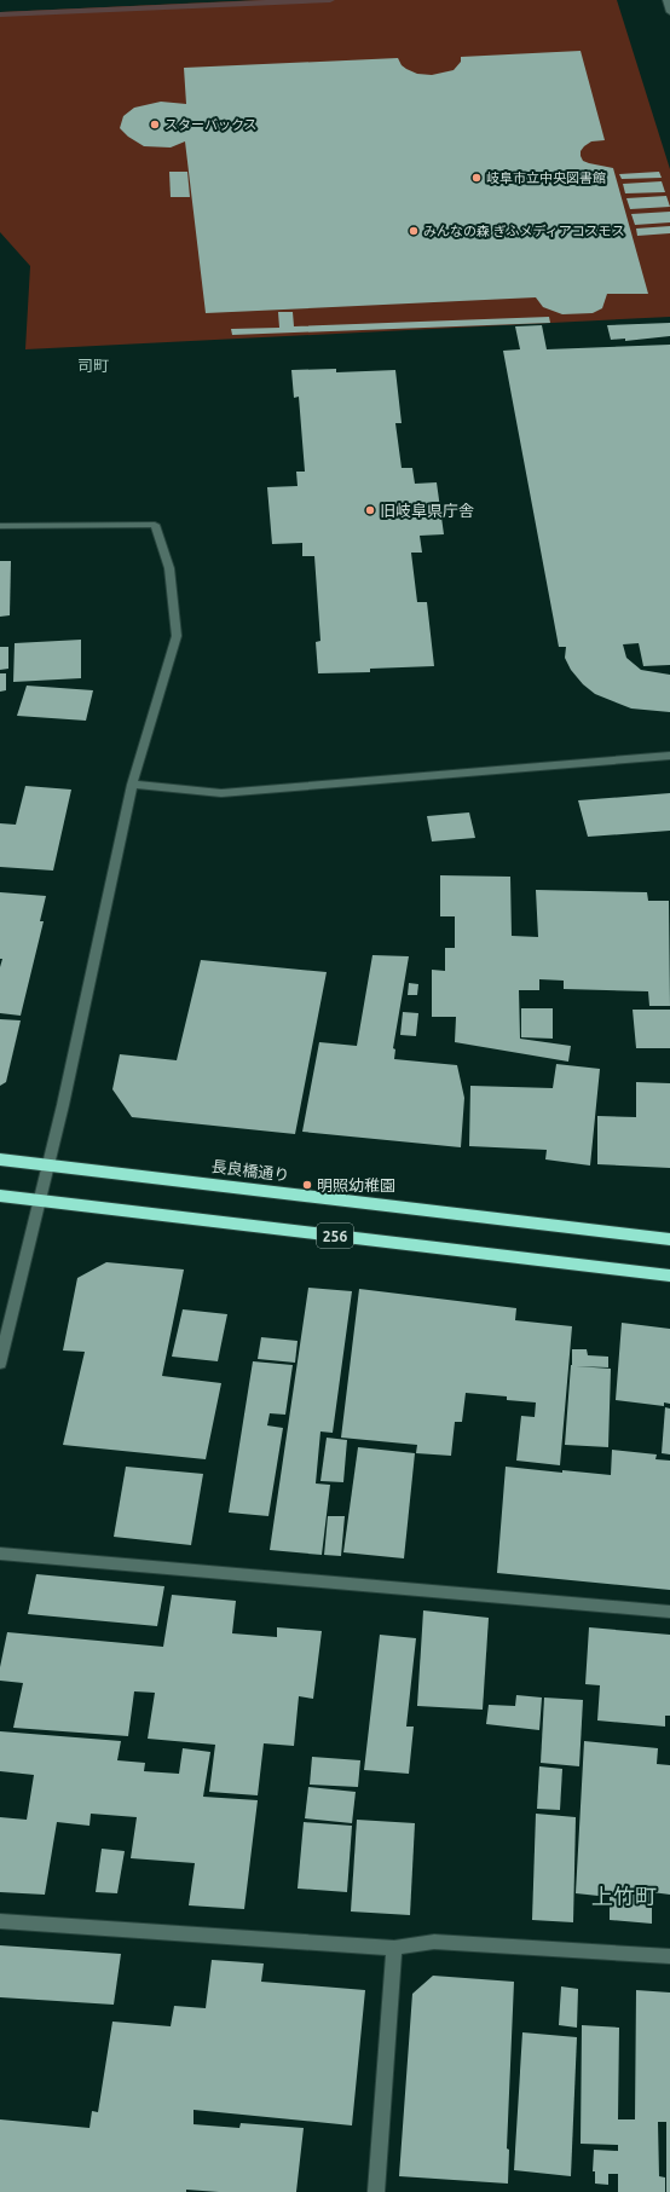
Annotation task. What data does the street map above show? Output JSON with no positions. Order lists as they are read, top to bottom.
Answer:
{
  "streets": {
    "highway": ["長良橋通り", "256"]
  },
  "districts": ["司町", "上竹町"],
  "places": [
    "スターバックス",
    "岐阜市立中央図書館",
    "みんなの森 ぎふメディアコスモス",
    "旧岐阜県庁舎",
    "明照幼稚園"
  ]
}
